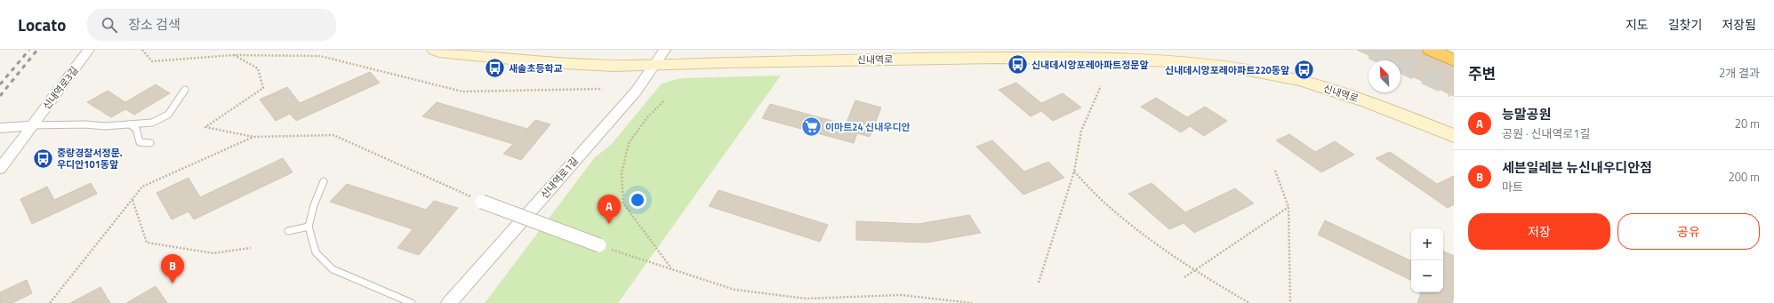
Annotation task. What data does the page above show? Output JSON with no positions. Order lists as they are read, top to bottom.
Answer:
{
  "streets": {
    "street": ["신내역로", "신내역로3길", "신내역로1길"]
  },
  "crossings": [
    ["신내역로", "신내역로1길"]
  ],
  "places": {
    "bus stop": [
      "신내데시앙포레아파트정문앞",
      "새솔초등학교",
      "신내데시앙포레아파트220동앞",
      "중랑경찰서정문. 우디안101동앞"
    ],
    "supermarket": ["이마트24 신내우디안"]
  },
  "north": "top left",
  "page": {
    "header": "Locato",
    "search": "장소 검색",
    "nav": ["지도", "길찾기", "저장됨"],
    "heading": ["주변", "2개 결과"],
    "list": [
      {
        "mark": "A",
        "name": "능말공원",
        "note": "공원 · 신내역로1길",
        "value": "20 m"
      },
      {
        "mark": "B",
        "name": "세븐일레븐 뉴신내우디안점",
        "note": "마트",
        "value": "200 m"
      }
    ],
    "pins": ["A", "B"],
    "buttons": ["저장", "공유"],
    "map_buttons": ["+", "−"]
  }
}
